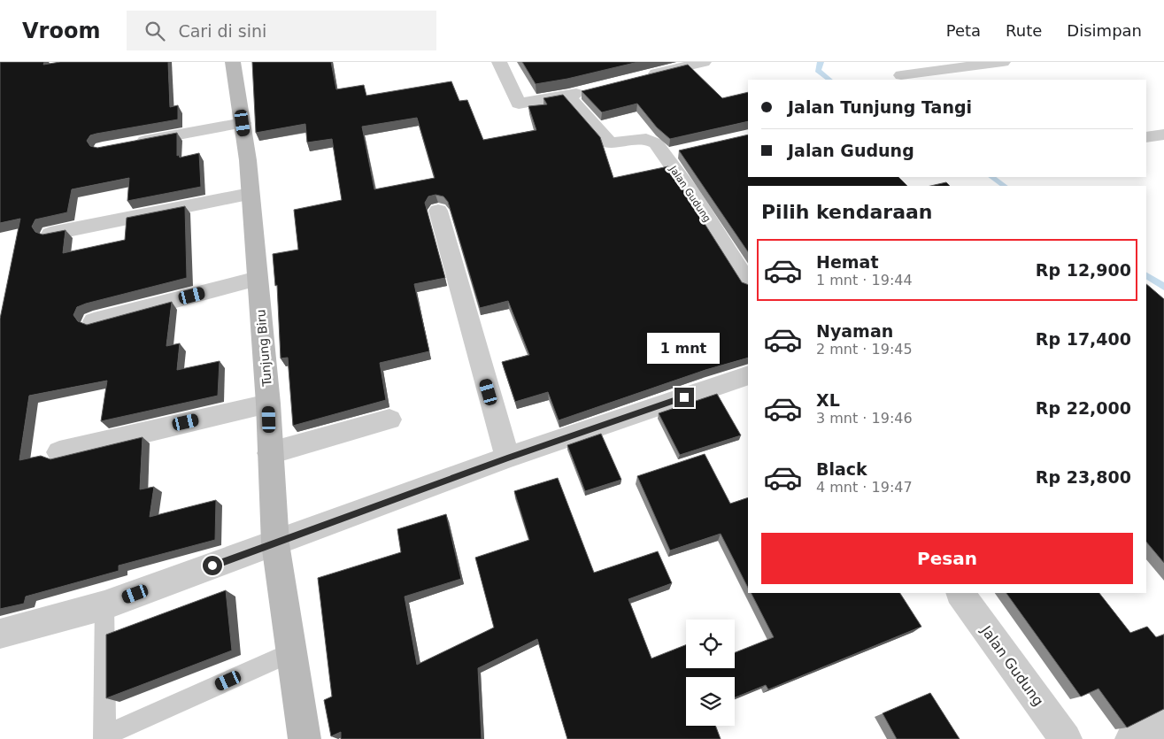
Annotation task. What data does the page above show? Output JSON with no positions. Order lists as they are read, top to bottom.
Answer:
{
  "streets": {
    "street": ["Jalan Gudung", "Tunjung Biru"]
  },
  "page": {
    "header": "Vroom",
    "search": "Cari di sini",
    "nav": ["Peta", "Rute", "Disimpan"],
    "banner": ["Jalan Tunjung Tangi", "Jalan Gudung"],
    "heading": "Pilih kendaraan",
    "list": [
      {
        "name": "Hemat",
        "note": "1 mnt · 19:44",
        "value": "Rp 12,900"
      },
      {
        "name": "Nyaman",
        "note": "2 mnt · 19:45",
        "value": "Rp 17,400"
      },
      {
        "name": "XL",
        "note": "3 mnt · 19:46",
        "value": "Rp 22,000"
      },
      {
        "name": "Black",
        "note": "4 mnt · 19:47",
        "value": "Rp 23,800"
      }
    ],
    "bubble": "1 mnt",
    "buttons": "Pesan"
  }
}
